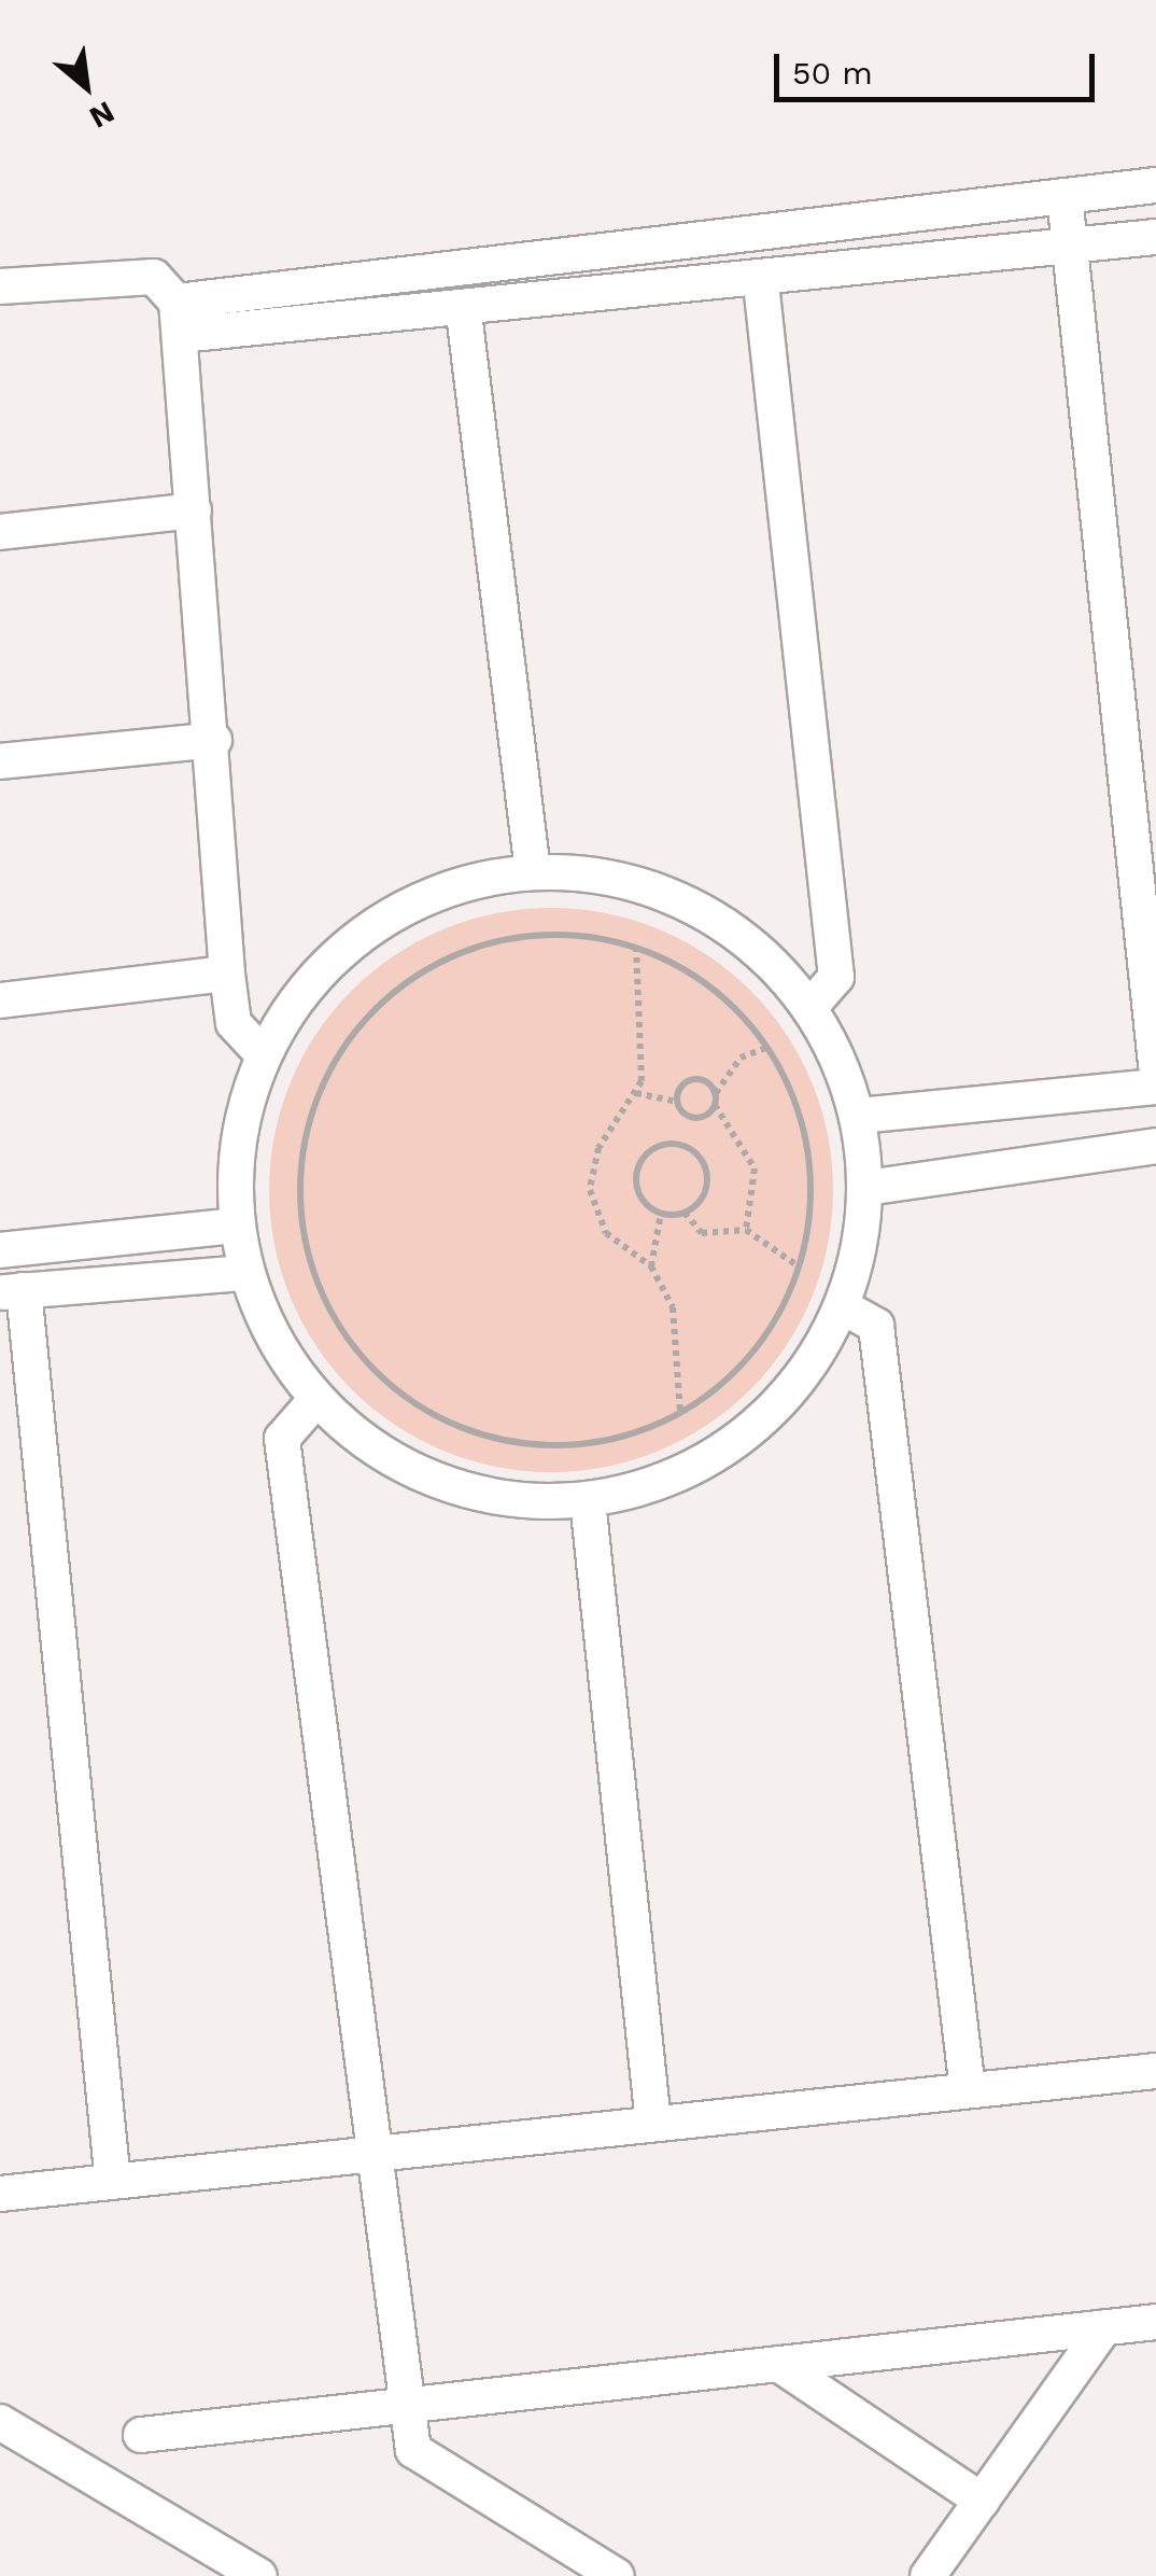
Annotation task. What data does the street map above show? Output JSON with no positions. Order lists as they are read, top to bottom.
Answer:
{
  "scale_bar": "50 m",
  "north": "bottom right"
}
